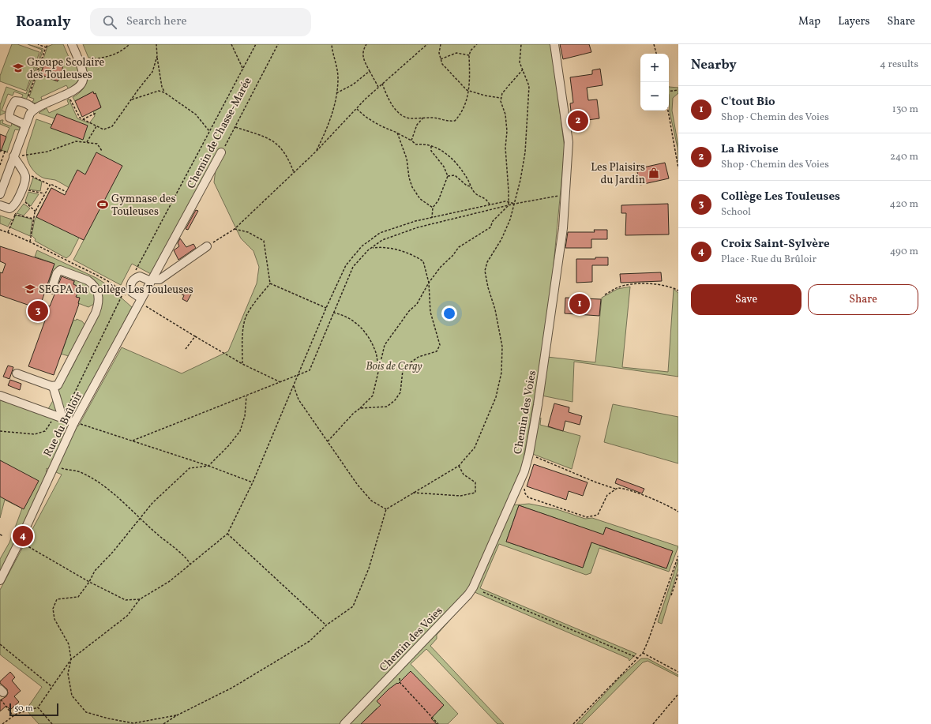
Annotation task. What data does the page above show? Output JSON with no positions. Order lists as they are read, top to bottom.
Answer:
{
  "streets": {
    "street": ["Chemin de Chasse-Marée", "Chemin des Voies", "Rue du Brûloir"]
  },
  "crossings": [
    ["Chemin de Chasse-Marée", "Rue du Brûloir"]
  ],
  "parks": ["Bois de Cergy"],
  "places": {
    "school or university": ["Groupe Scolaire des Touleuses", "SEGPA du Collège Les Touleuses"],
    "shop": ["Les Plaisirs du Jardin"],
    "sports": ["Gymnase des Touleuses"]
  },
  "scale_bar": "50 m",
  "page": {
    "header": "Roamly",
    "search": "Search here",
    "nav": ["Map", "Layers", "Share"],
    "heading": ["Nearby", "4 results"],
    "map_buttons": ["+", "−"],
    "list": [
      {
        "mark": "1",
        "name": "C'tout Bio",
        "note": "Shop · Chemin des Voies",
        "value": "130 m"
      },
      {
        "mark": "2",
        "name": "La Rivoise",
        "note": "Shop · Chemin des Voies",
        "value": "240 m"
      },
      {
        "mark": "3",
        "name": "Collège Les Touleuses",
        "note": "School",
        "value": "420 m"
      },
      {
        "mark": "4",
        "name": "Croix Saint-Sylvère",
        "note": "Place · Rue du Brûloir",
        "value": "490 m"
      }
    ],
    "pins": [
      "2",
      "1",
      "3",
      "4"
    ],
    "buttons": ["Save", "Share"],
    "scale": "50 m"
  }
}
